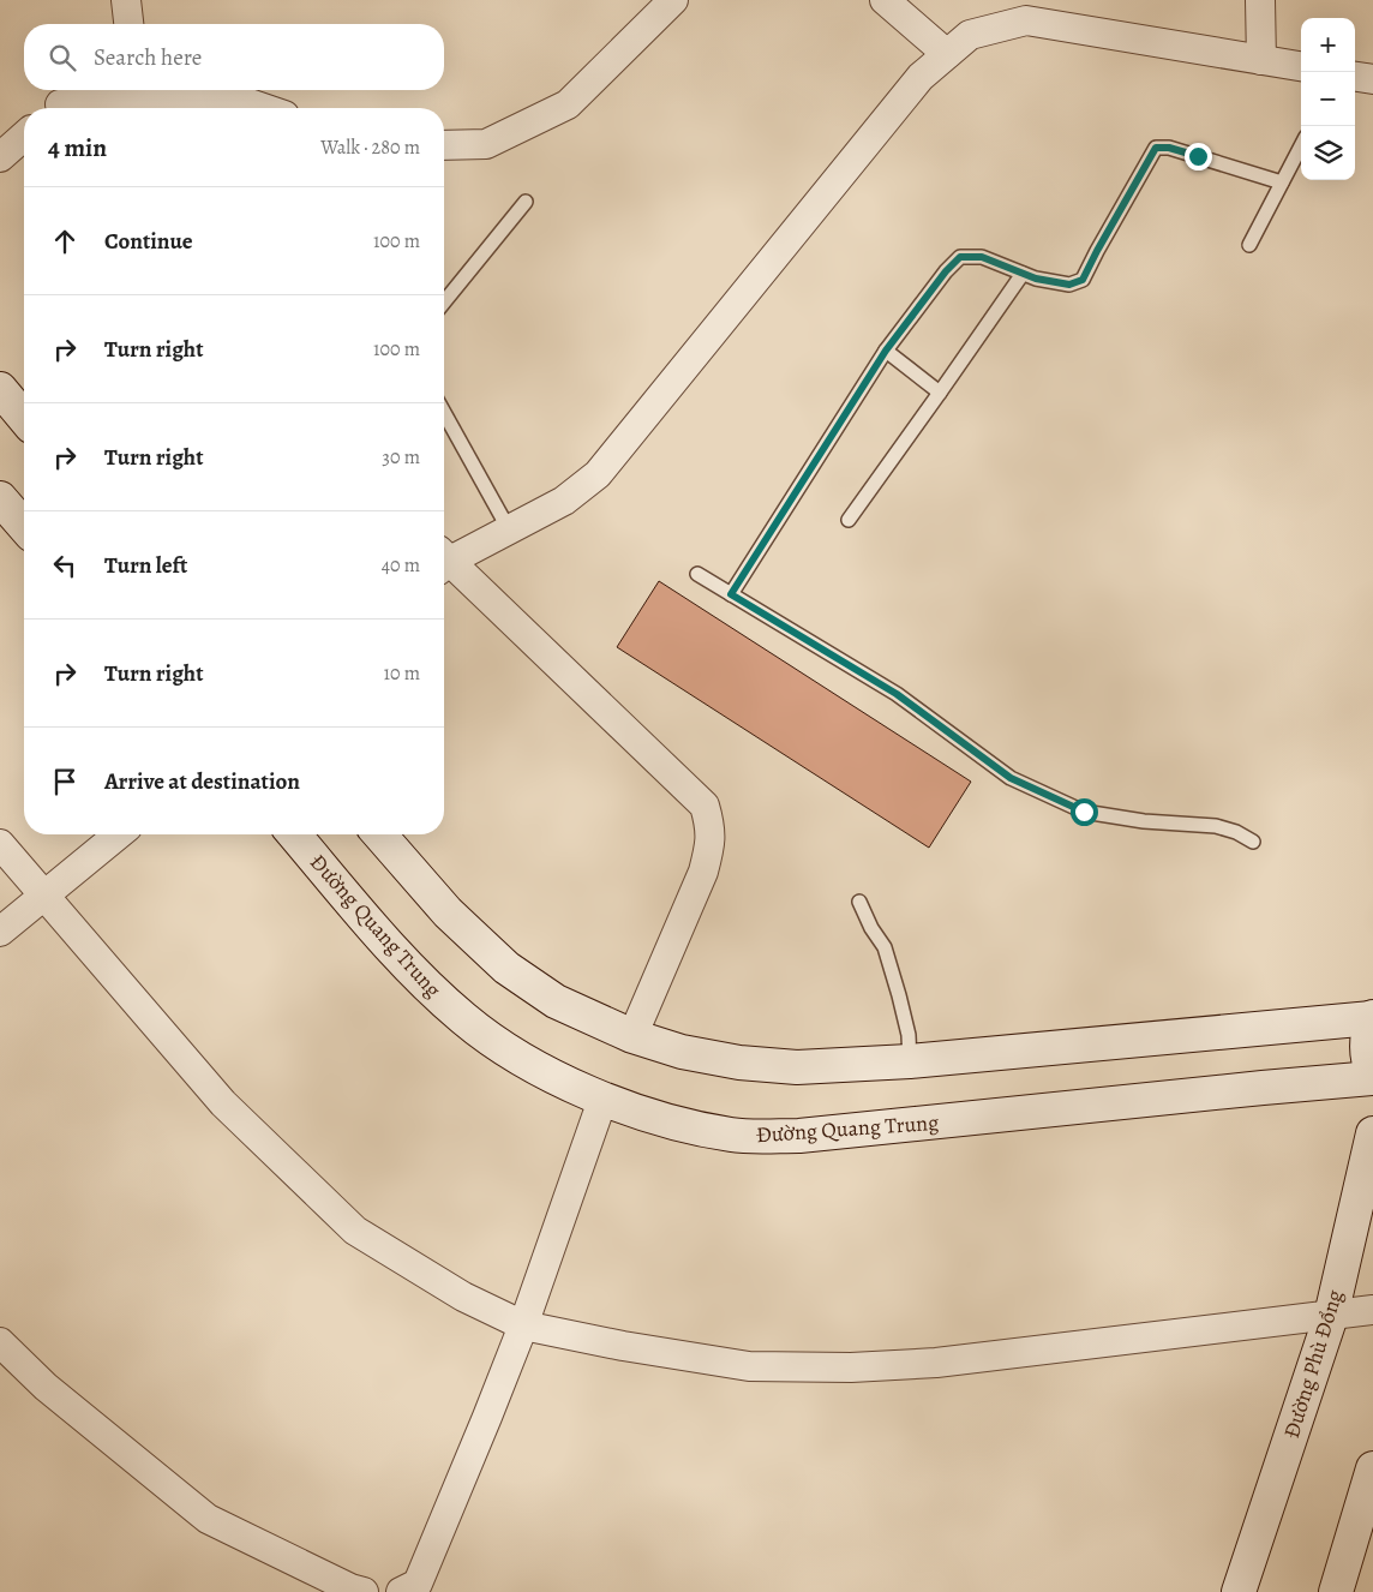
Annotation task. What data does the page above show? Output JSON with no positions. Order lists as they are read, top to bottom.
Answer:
{
  "streets": {
    "main road": ["Đường Quang Trung", "Đường Phù Đổng"]
  },
  "page": {
    "map_buttons": ["+", "−"],
    "search": "Search here",
    "heading": ["4 min", "Walk · 280 m"],
    "list": [
      ["Continue", "100 m"],
      ["Turn right", "100 m"],
      ["Turn right", "30 m"],
      ["Turn left", "40 m"],
      ["Turn right", "10 m"],
      "Arrive at destination"
    ]
  }
}
